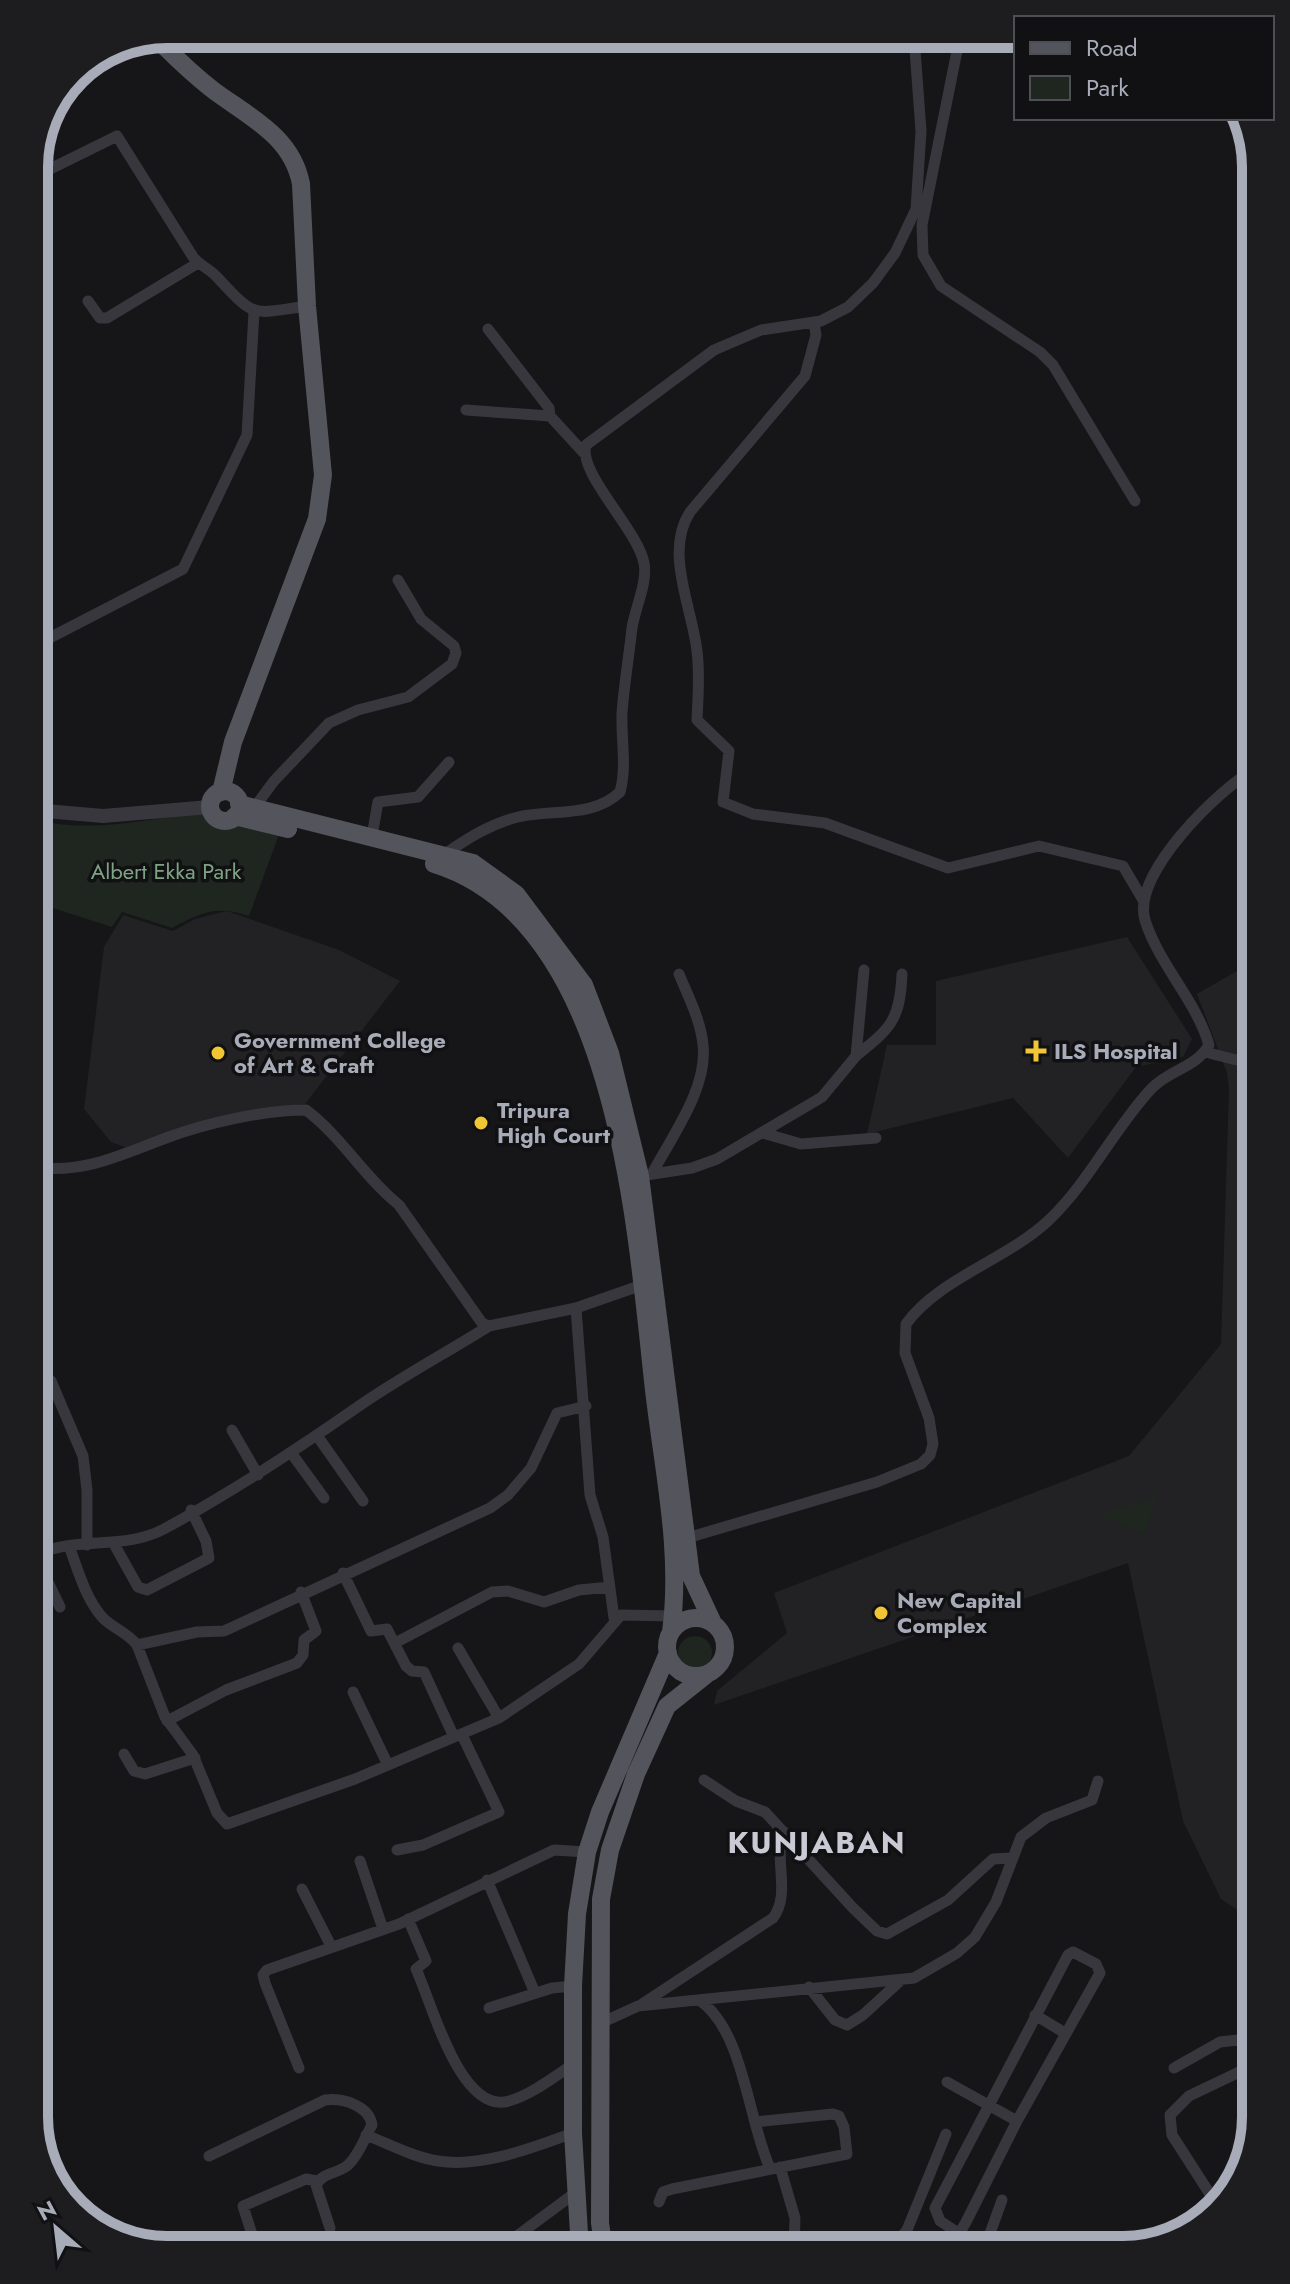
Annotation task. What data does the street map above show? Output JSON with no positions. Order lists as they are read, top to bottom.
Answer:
{
  "districts": ["KUNJABAN"],
  "parks": ["Albert Ekka Park"],
  "places": {
    "health": ["ILS Hospital"],
    "other": ["Government College of Art & Craft", "Tripura High Court", "New Capital Complex"]
  },
  "legend": ["Road", "Park"],
  "north": "top left"
}
